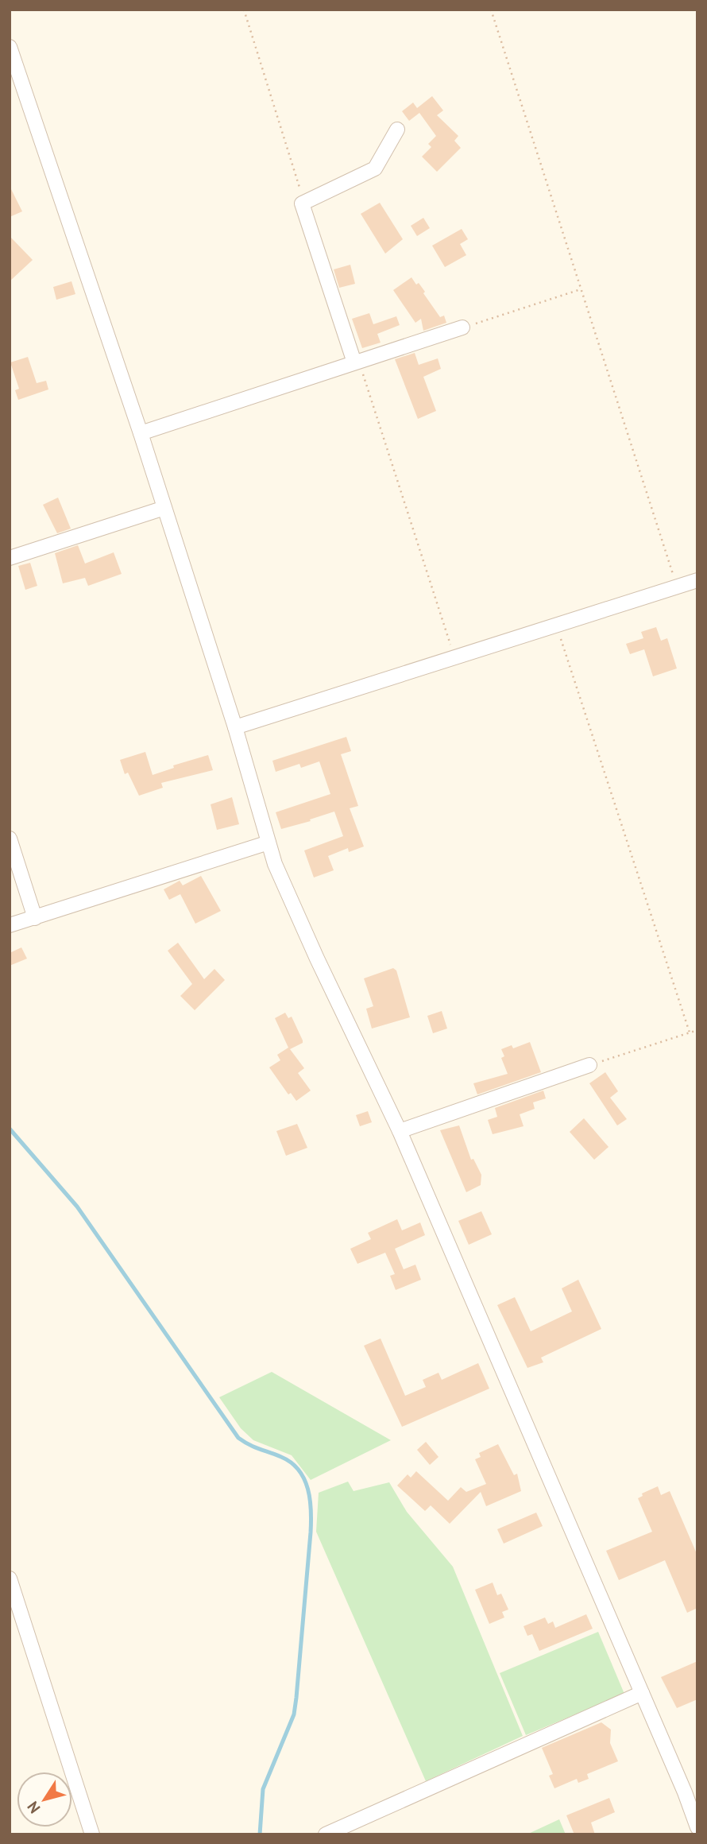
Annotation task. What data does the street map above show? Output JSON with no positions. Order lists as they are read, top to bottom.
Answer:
{
  "north": "bottom left"
}
